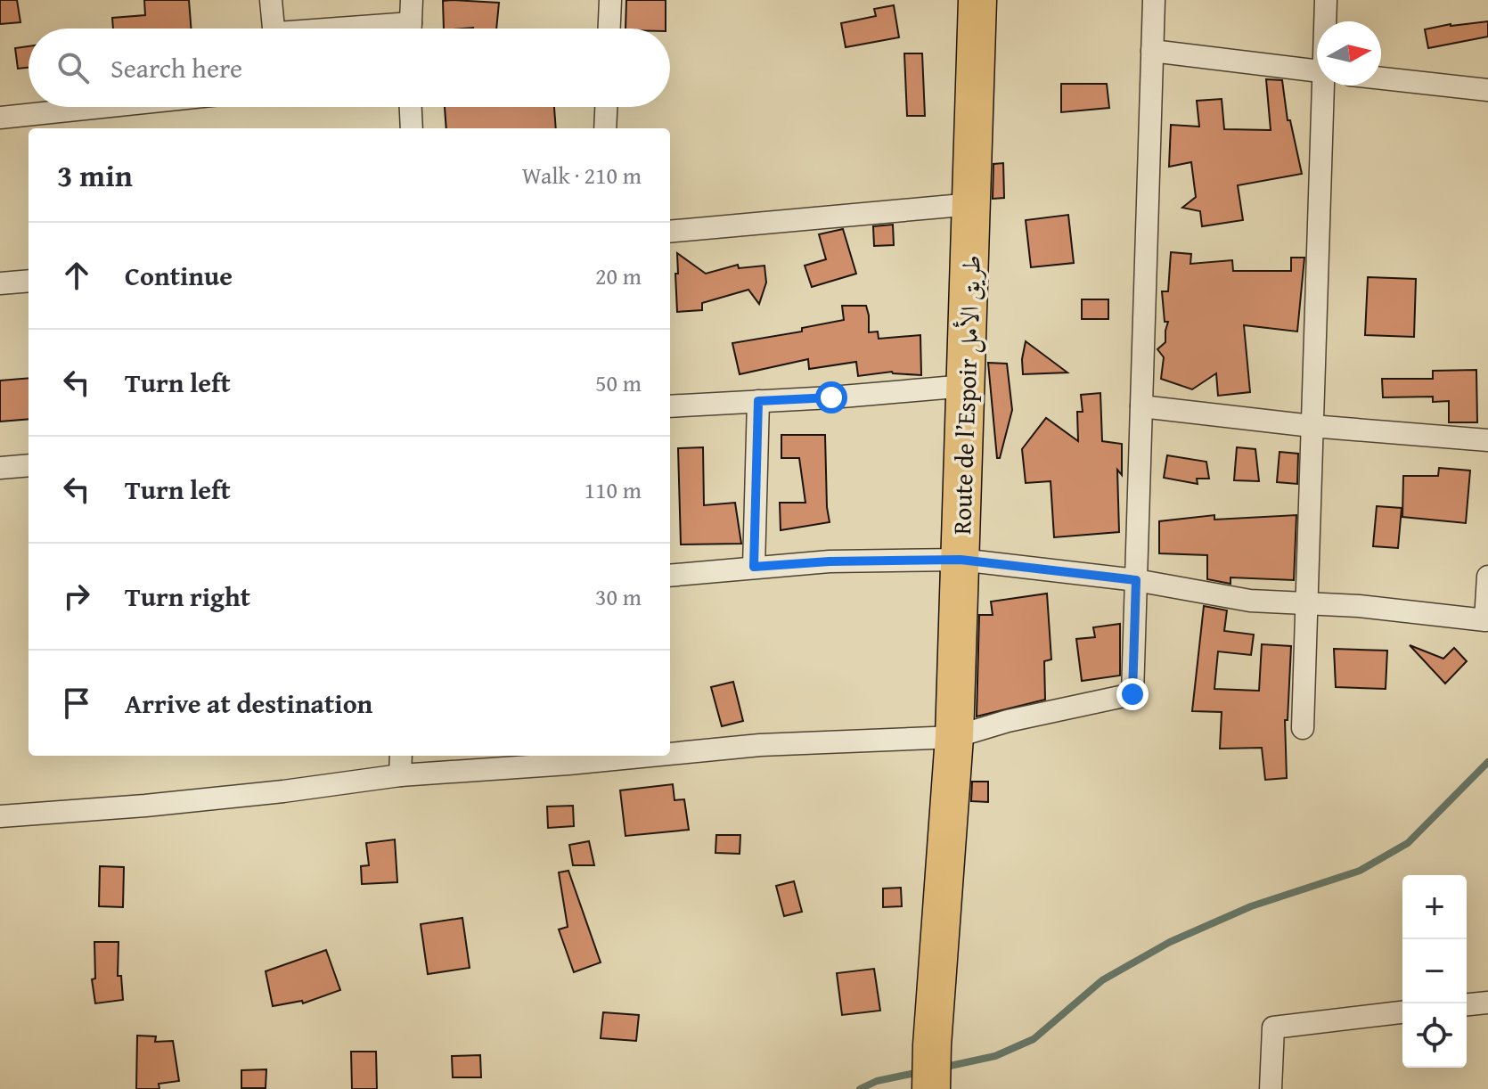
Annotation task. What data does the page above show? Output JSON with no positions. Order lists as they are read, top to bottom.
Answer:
{
  "streets": {
    "highway": ["Route de l’Espoir طريق الأمل"]
  },
  "north": "right",
  "page": {
    "search": "Search here",
    "heading": ["3 min", "Walk · 210 m"],
    "list": [
      ["Continue", "20 m"],
      ["Turn left", "50 m"],
      ["Turn left", "110 m"],
      ["Turn right", "30 m"],
      "Arrive at destination"
    ],
    "map_buttons": ["+", "−"]
  }
}
